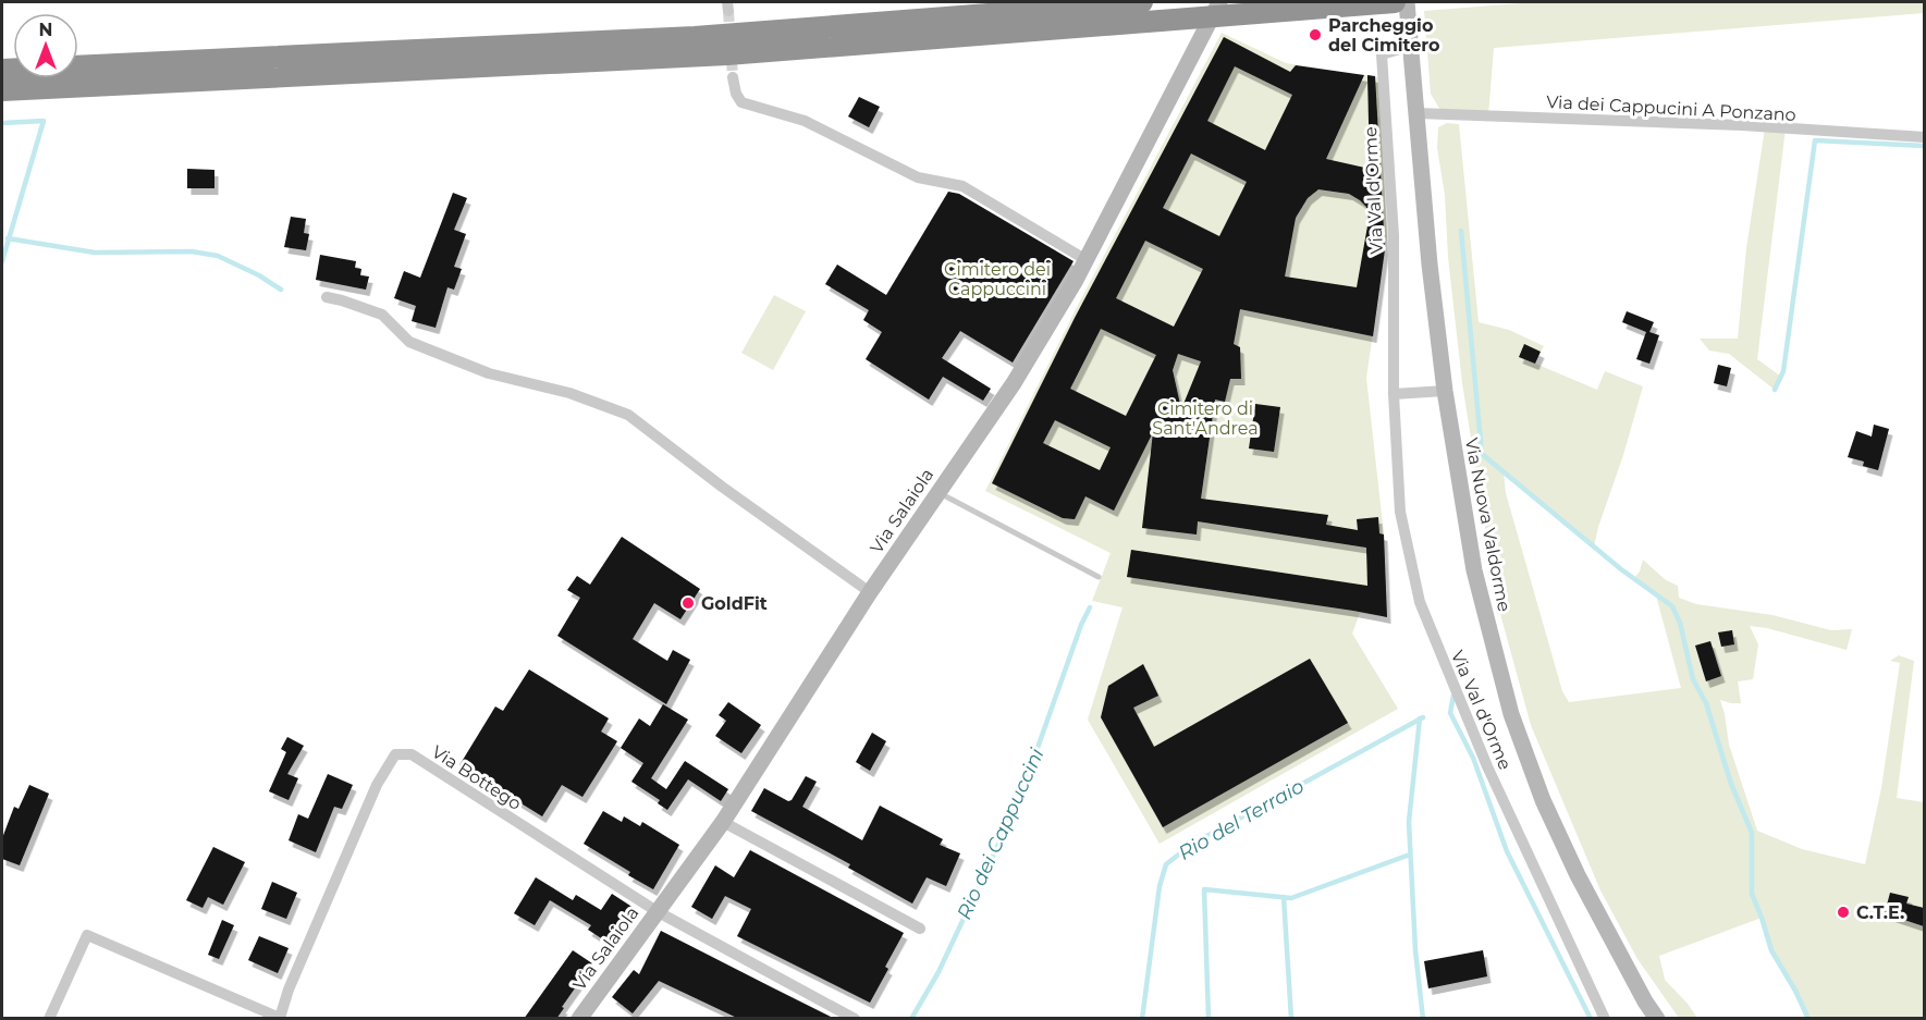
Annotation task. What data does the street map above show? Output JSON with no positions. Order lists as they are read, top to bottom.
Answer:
{
  "streets": {
    "street": [
      "Via dei Cappucini A Ponzano",
      "Via Val d'Orme",
      "Via Salaiola",
      "Via Nuova Valdorme",
      "Via Bottego"
    ]
  },
  "crossings": [
    ["Via dei Cappucini A Ponzano", "Via Nuova Valdorme"],
    ["Via Val d'Orme", "Via Nuova Valdorme"],
    ["Via Salaiola", "Via Bottego"]
  ],
  "water": ["Rio del Terraio", "Rio dei Cappuccini"],
  "parks": ["Cimitero dei Cappuccini", "Cimitero di Sant'Andrea"],
  "places": ["Parcheggio del Cimitero", "GoldFit", "C.T.E."],
  "north": "top"
}
